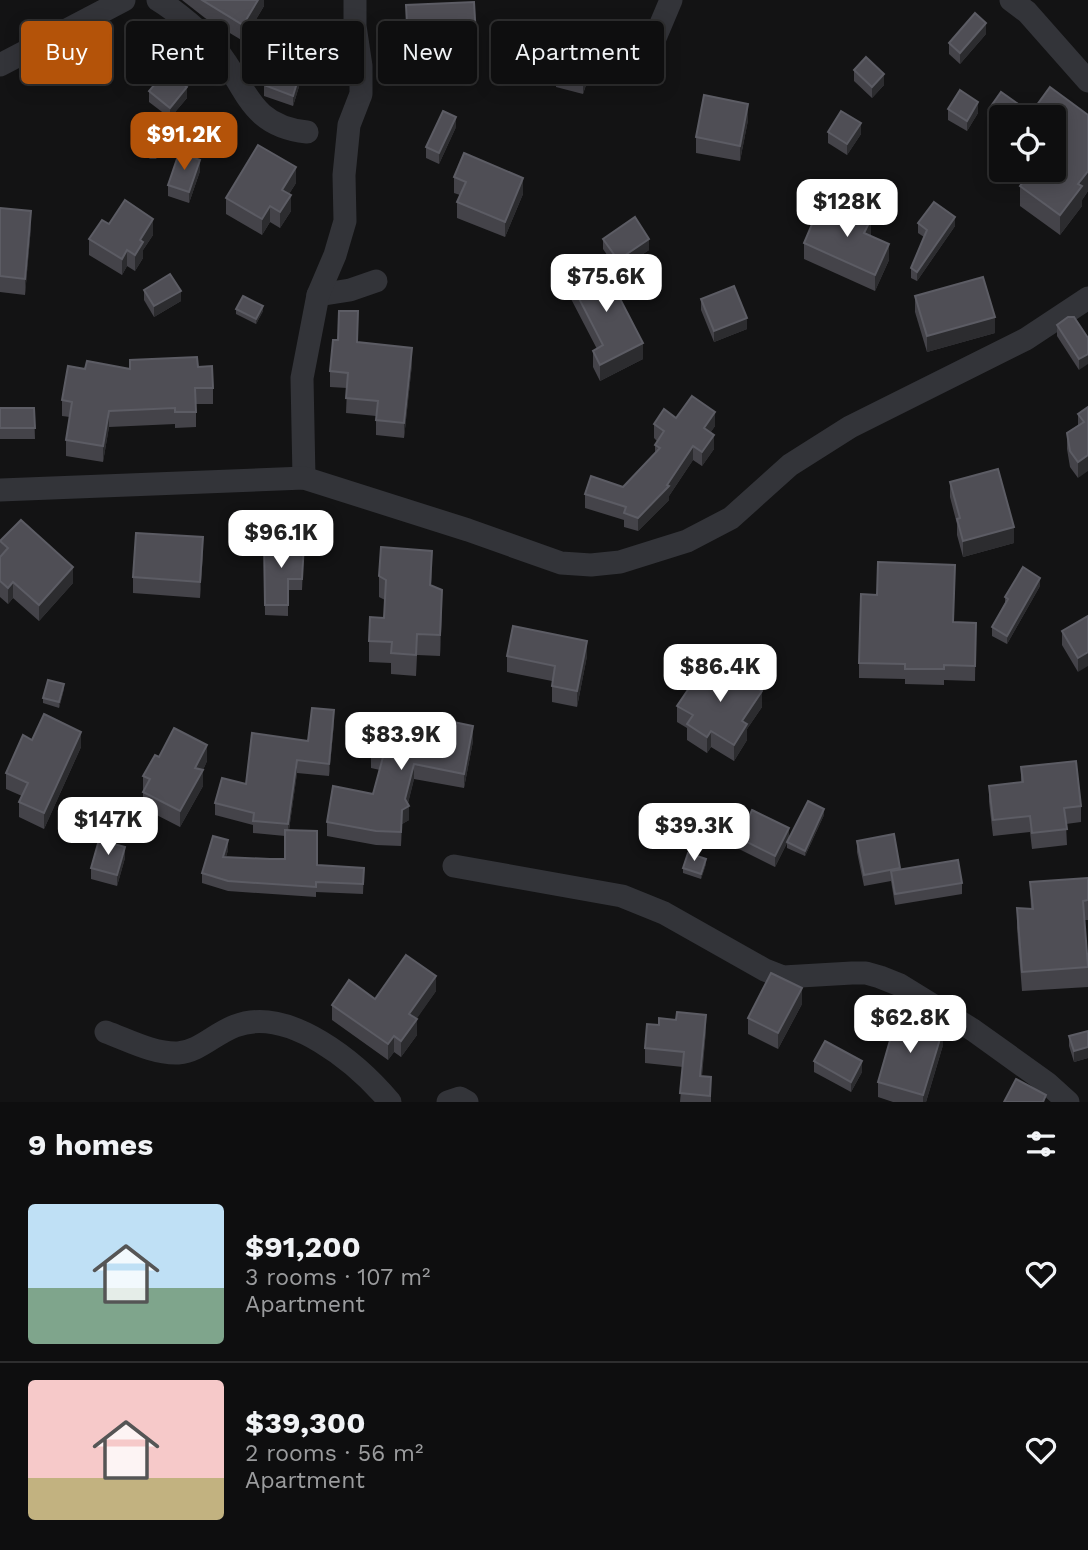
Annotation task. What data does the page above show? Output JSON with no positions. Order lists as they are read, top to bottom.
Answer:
{
  "page": {
    "chip": [
      "Buy",
      "Rent",
      "Filters",
      "New",
      "Apartment"
    ],
    "price": [
      "$91.2K",
      "$128K",
      "$75.6K",
      "$96.1K",
      "$86.4K",
      "$83.9K",
      "$147K",
      "$39.3K",
      "$62.8K"
    ],
    "heading": "9 homes",
    "list": [
      {
        "name": "$91,200",
        "note": "3 rooms · 107 m² · Apartment"
      },
      {
        "name": "$39,300",
        "note": "2 rooms · 56 m² · Apartment"
      }
    ]
  }
}
